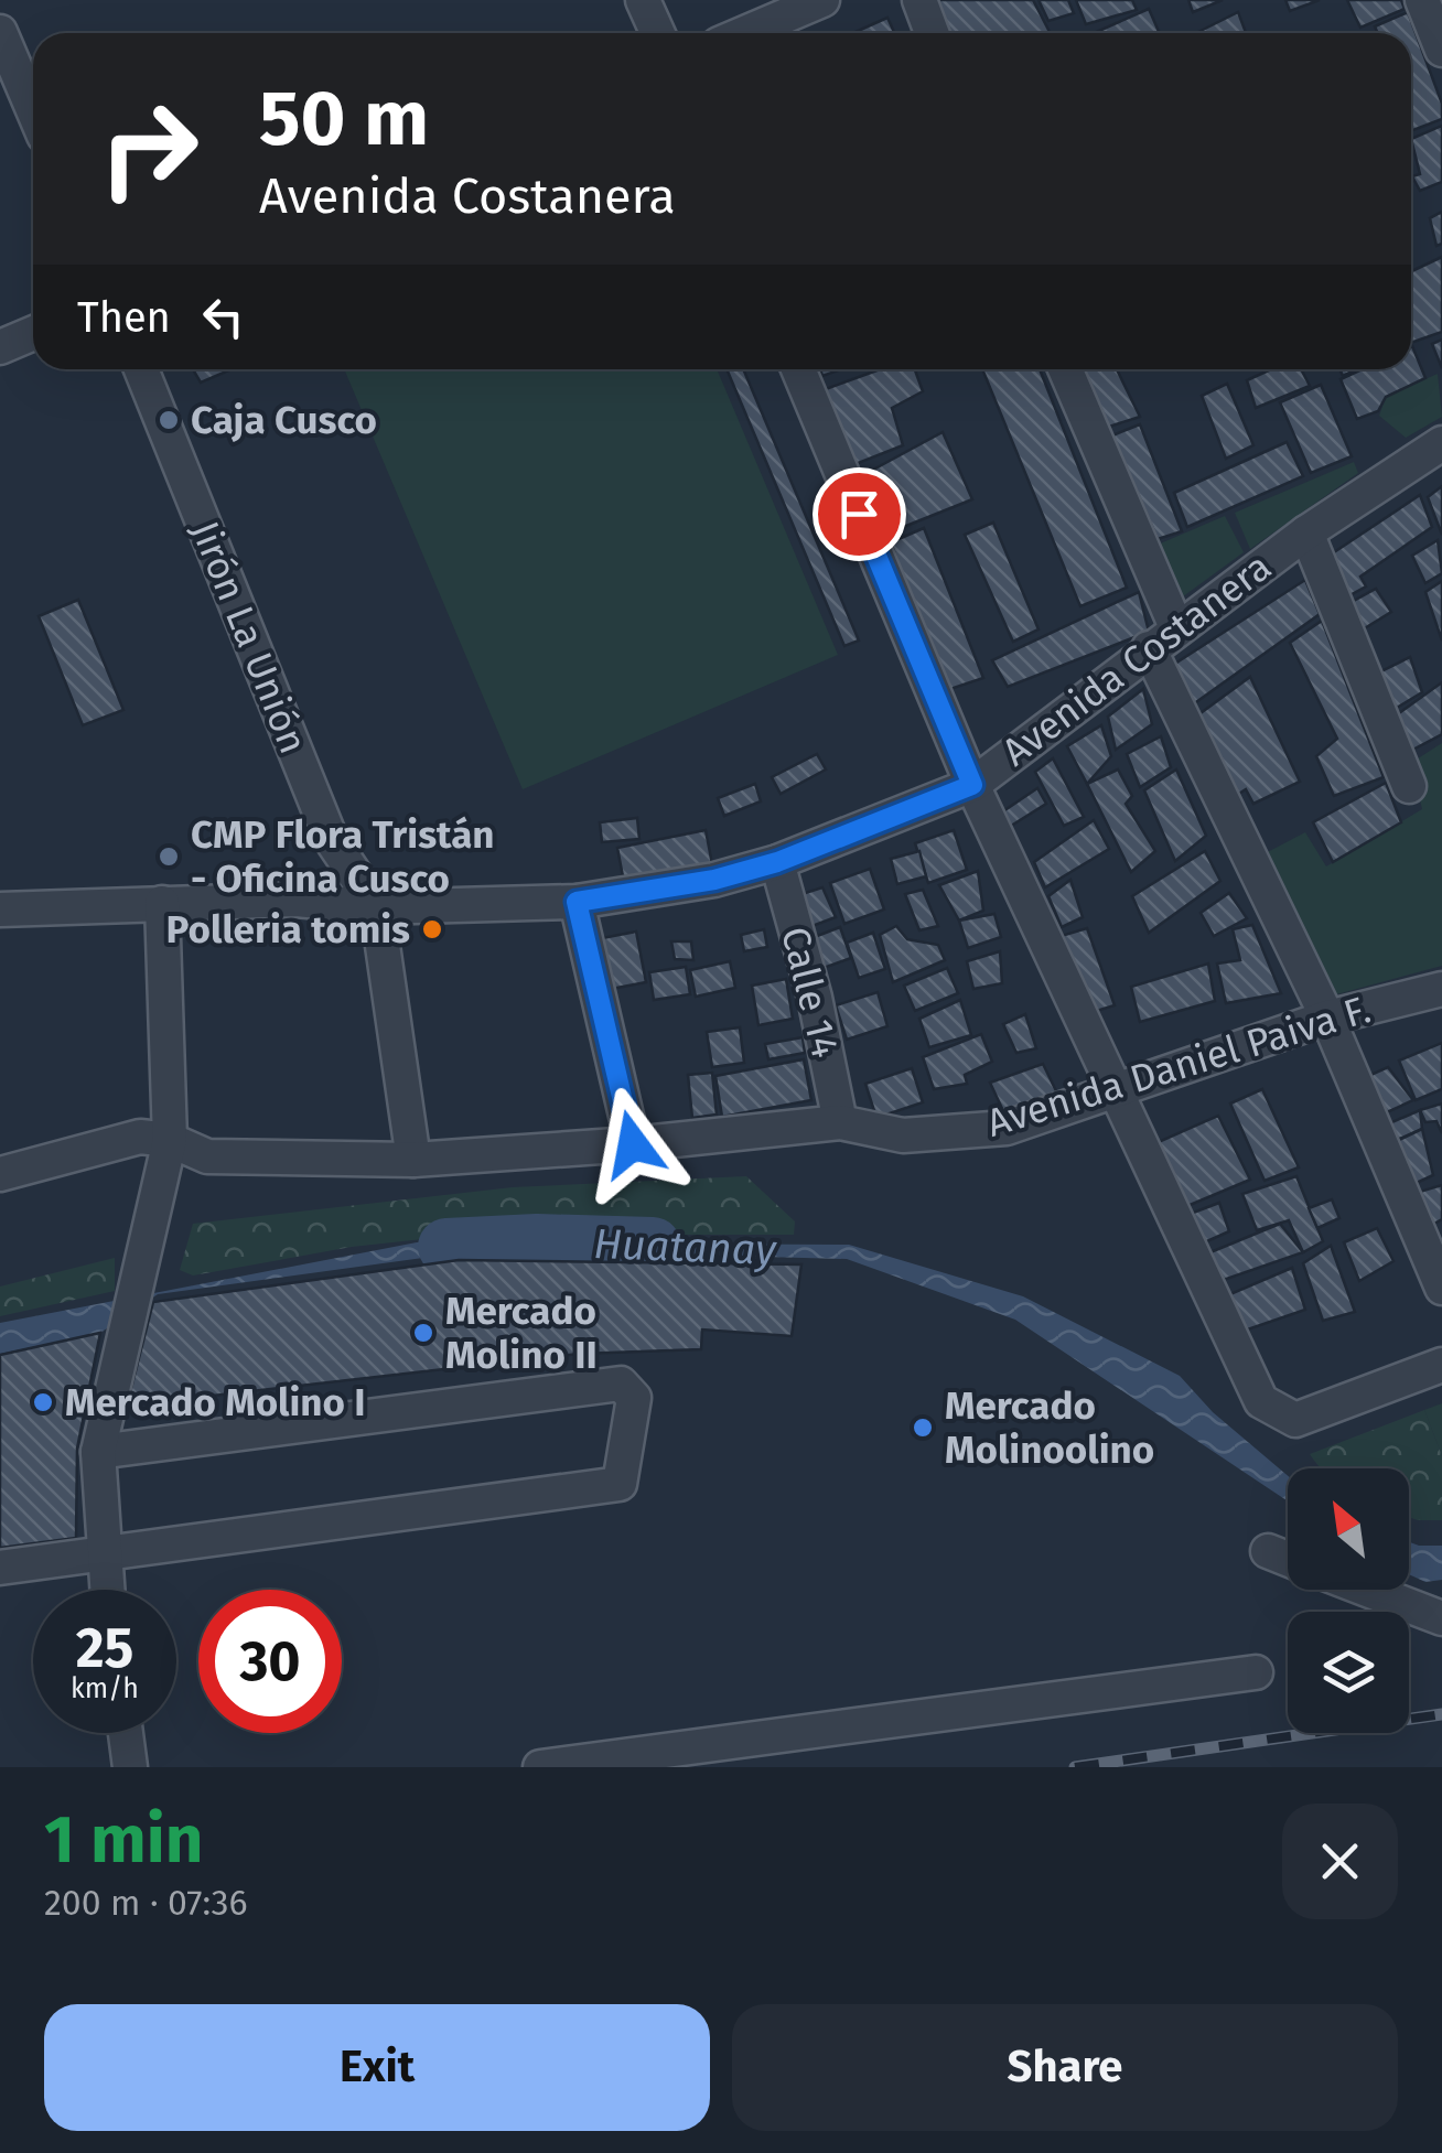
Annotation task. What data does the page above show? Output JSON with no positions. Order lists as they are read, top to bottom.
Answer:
{
  "streets": {
    "street": [
      "Jirón La Unión",
      "Avenida Costanera",
      "Calle 14",
      "Avenida Daniel Paiva F."
    ]
  },
  "crossings": [
    ["Jirón La Unión", "Avenida Costanera"],
    ["Avenida Costanera", "Calle 14"],
    ["Calle 14", "Avenida Daniel Paiva F."]
  ],
  "water": ["Huatanay"],
  "places": [
    "Caja Cusco",
    "CMP Flora Tristán - Oficina Cusco",
    "Polleria tomis",
    "Mercado Molino II",
    "Mercado Molino I",
    "Mercado Molinoolino"
  ],
  "north": "top left",
  "page": {
    "turn": ["50 m", "Avenida Costanera"],
    "then": "Then",
    "speed": "25 km/h",
    "limit": "30",
    "heading": ["1 min", "200 m · 07:36"],
    "buttons": ["Exit", "Share"]
  }
}
